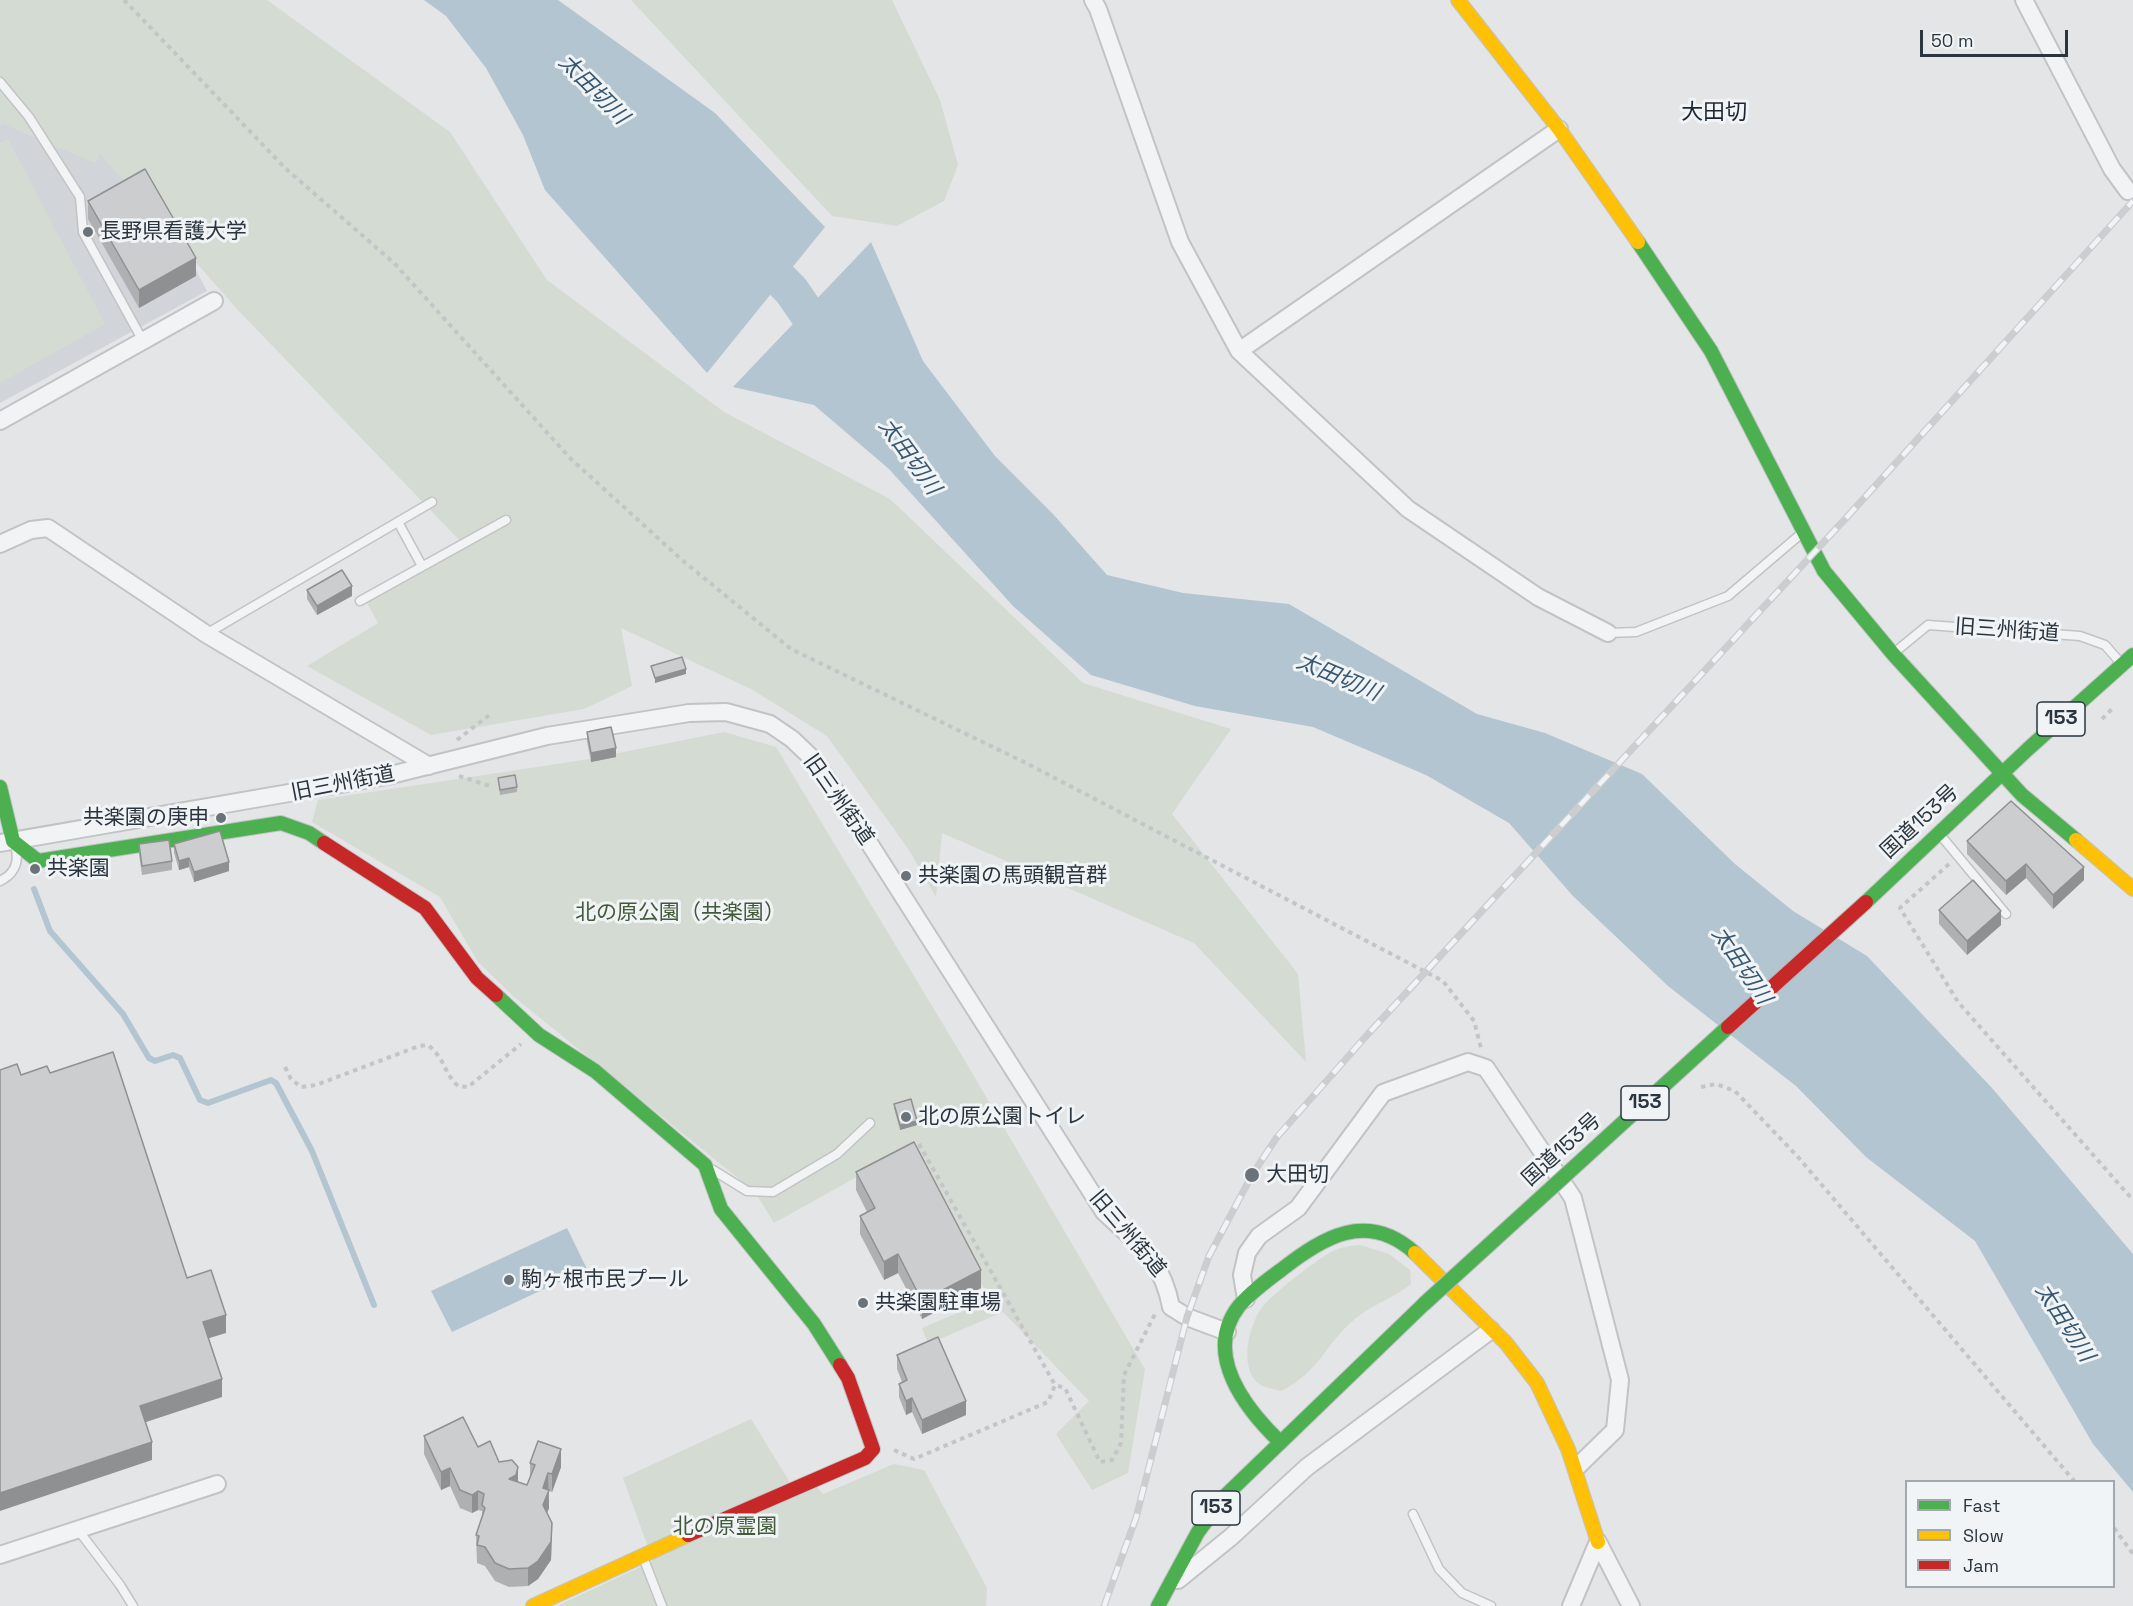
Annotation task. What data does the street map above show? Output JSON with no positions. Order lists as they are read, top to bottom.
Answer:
{
  "streets": {
    "main road": ["153", "国道153号"],
    "street": ["旧三州街道"]
  },
  "crossings": [
    ["旧三州街道", "国道153号"]
  ],
  "districts": ["大田切"],
  "water": ["太田切川"],
  "parks": ["北の原公園（共楽園）", "北の原霊園"],
  "places": [
    "長野県看護大学",
    "共楽園の庚申",
    "共楽園",
    "共楽園の馬頭観音群",
    "北の原公園トイレ",
    "大田切",
    "駒ヶ根市民プール",
    "共楽園駐車場"
  ],
  "legend": ["Fast", "Slow", "Jam"],
  "scale_bar": "50 m"
}
